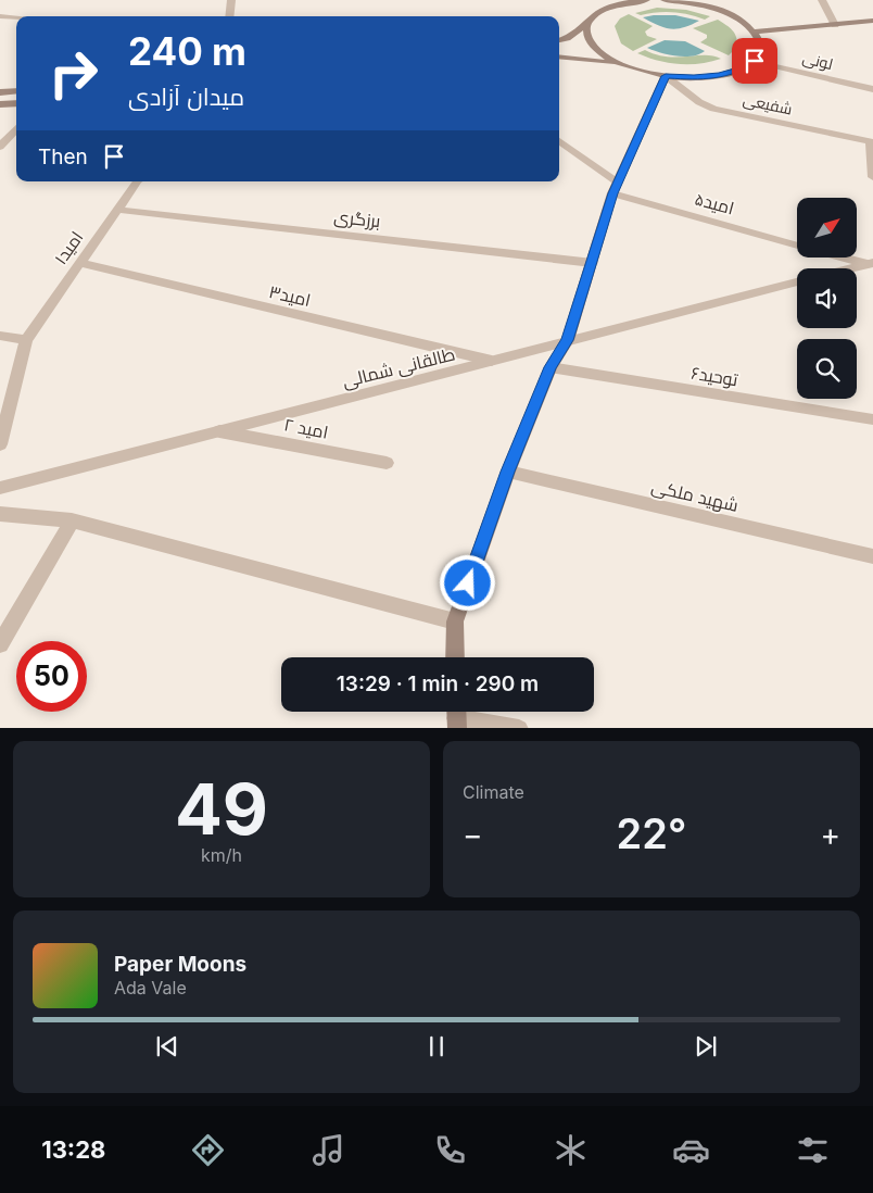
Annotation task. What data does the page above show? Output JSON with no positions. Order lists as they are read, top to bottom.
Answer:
{
  "streets": {
    "street": [
      "لونی",
      "شفیعی",
      "امید۵",
      "برزگری",
      "امید۱",
      "امید۳",
      "طالقانی شمالی",
      "توحید۶",
      "امید ۲",
      "شهید ملکی"
    ]
  },
  "crossings": [
    ["برزگری", "امید۱"],
    ["امید۱", "امید۳"],
    ["امید۳", "طالقانی شمالی"],
    ["طالقانی شمالی", "امید ۲"]
  ],
  "north": "top right",
  "page": {
    "turn": ["240 m", "میدان آزادی"],
    "then": "Then",
    "limit": "50",
    "trip": "13:29 · 1 min · 290 m",
    "tile": [
      ["49", "km/h"],
      "Climate"
    ],
    "heat": ["−", "22°", "+"],
    "song": ["Paper Moons", "Ada Vale"],
    "tabs": "13:28"
  }
}
